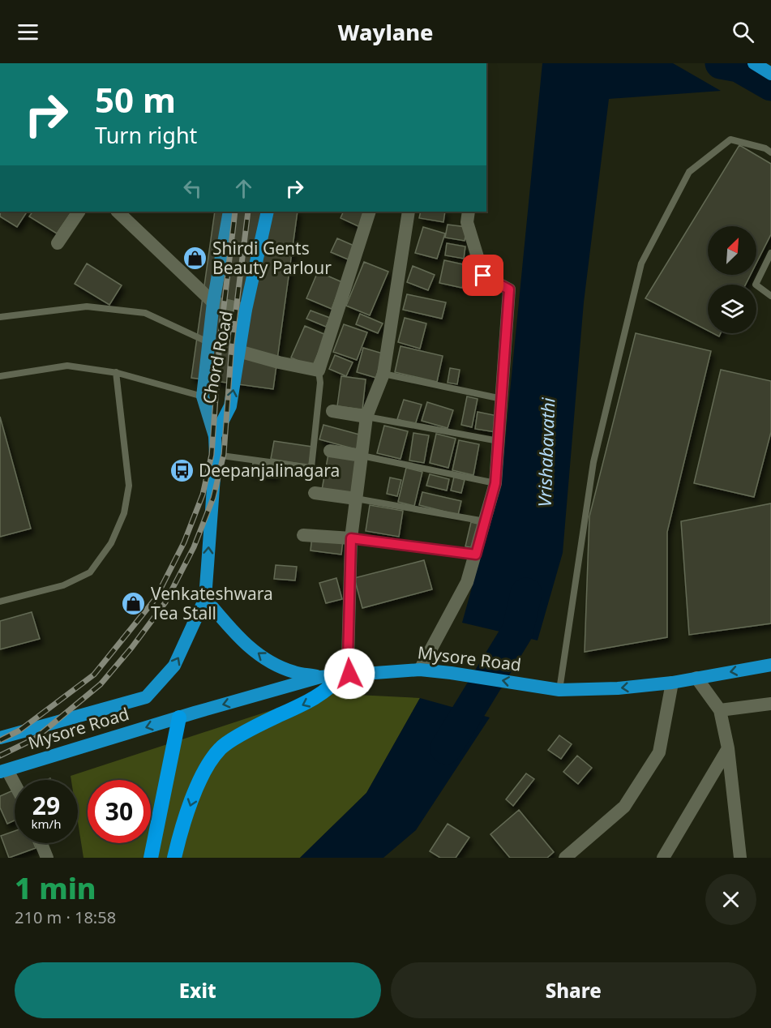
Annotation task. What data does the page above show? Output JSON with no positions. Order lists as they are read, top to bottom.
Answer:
{
  "streets": {
    "highway": ["Chord Road", "Mysore Road"]
  },
  "crossings": [
    ["Chord Road", "Mysore Road"]
  ],
  "one_way": ["Chord Road"],
  "water": ["Vrishabavathi"],
  "places": {
    "shop": ["Shirdi Gents Beauty Parlour", "Venkateshwara Tea Stall"],
    "bus stop": ["Deepanjalinagara"]
  },
  "north": "top right",
  "page": {
    "header": "Waylane",
    "turn": ["50 m", "Turn right"],
    "speed": "29 km/h",
    "limit": "30",
    "heading": ["1 min", "210 m · 18:58"],
    "buttons": ["Exit", "Share"]
  }
}
